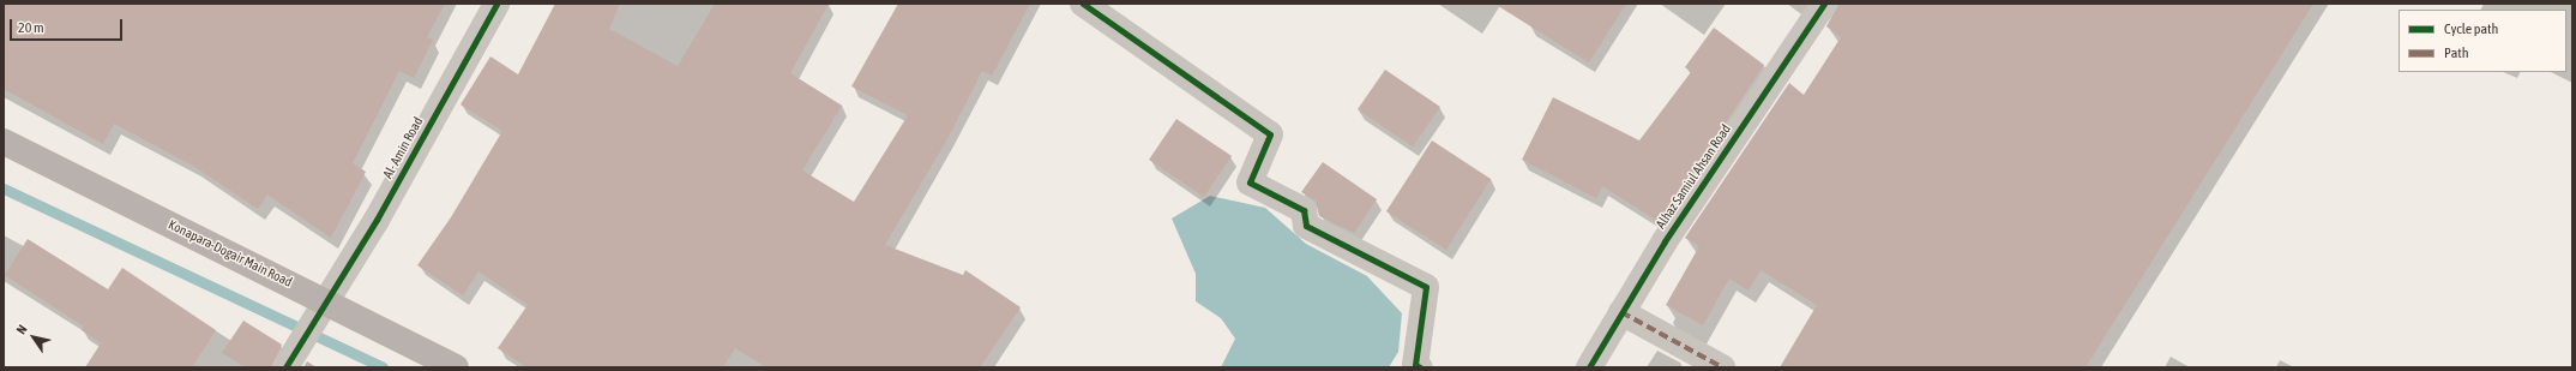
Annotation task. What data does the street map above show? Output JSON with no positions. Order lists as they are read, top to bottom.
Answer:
{
  "streets": {
    "main road": ["Konapara-Dogair Main Road"],
    "street": ["Al- Amin Road", "Alhaz Samiul Ahsan Road"]
  },
  "crossings": [
    ["Al- Amin Road", "Konapara-Dogair Main Road"]
  ],
  "legend": ["Cycle path", "Path"],
  "scale_bar": "20 m",
  "north": "top left"
}
